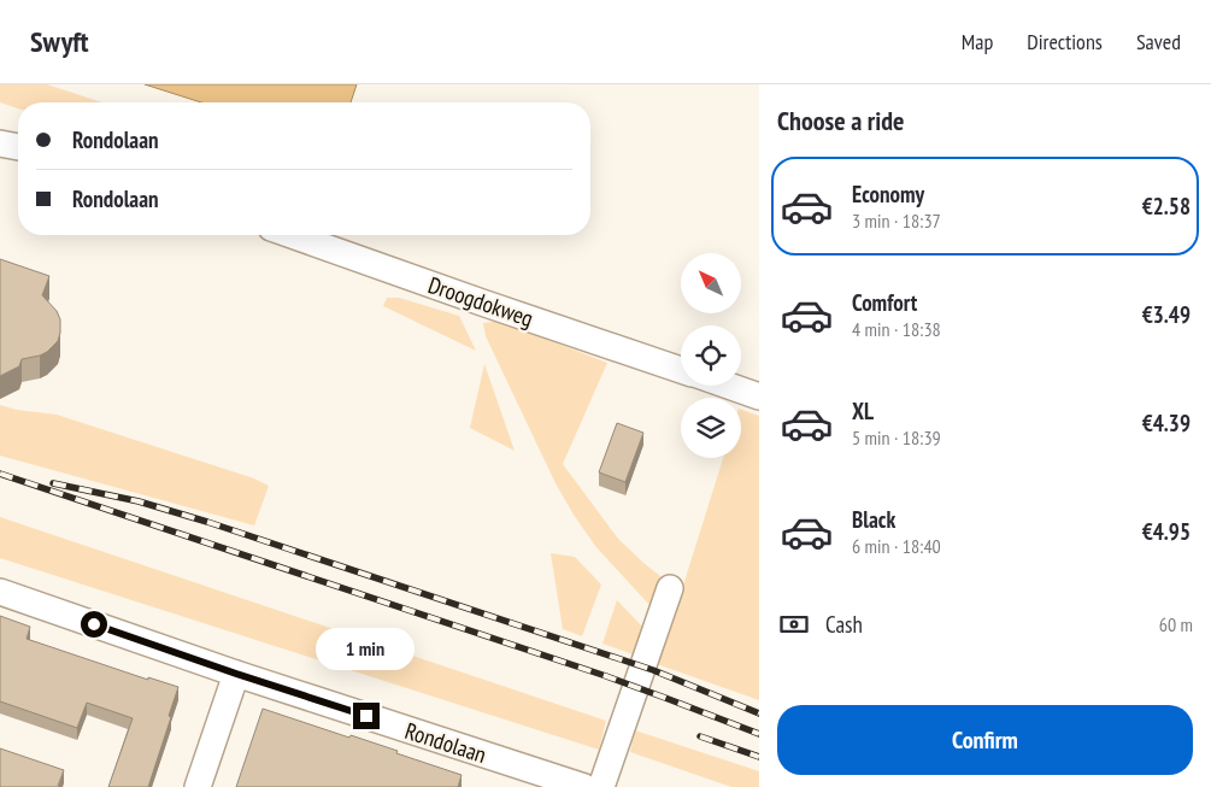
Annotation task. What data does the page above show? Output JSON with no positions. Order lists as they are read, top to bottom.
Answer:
{
  "streets": {
    "street": ["Droogdokweg", "Rondolaan"]
  },
  "north": "top left",
  "page": {
    "header": "Swyft",
    "nav": ["Map", "Directions", "Saved"],
    "heading": "Choose a ride",
    "banner": ["Rondolaan", "Rondolaan"],
    "list": [
      {
        "name": "Economy",
        "note": "3 min · 18:37",
        "value": "€2.58"
      },
      {
        "name": "Comfort",
        "note": "4 min · 18:38",
        "value": "€3.49"
      },
      {
        "name": "XL",
        "note": "5 min · 18:39",
        "value": "€4.39"
      },
      {
        "name": "Black",
        "note": "6 min · 18:40",
        "value": "€4.95"
      }
    ],
    "pay": ["Cash", "60 m"],
    "bubble": "1 min",
    "buttons": "Confirm"
  }
}
